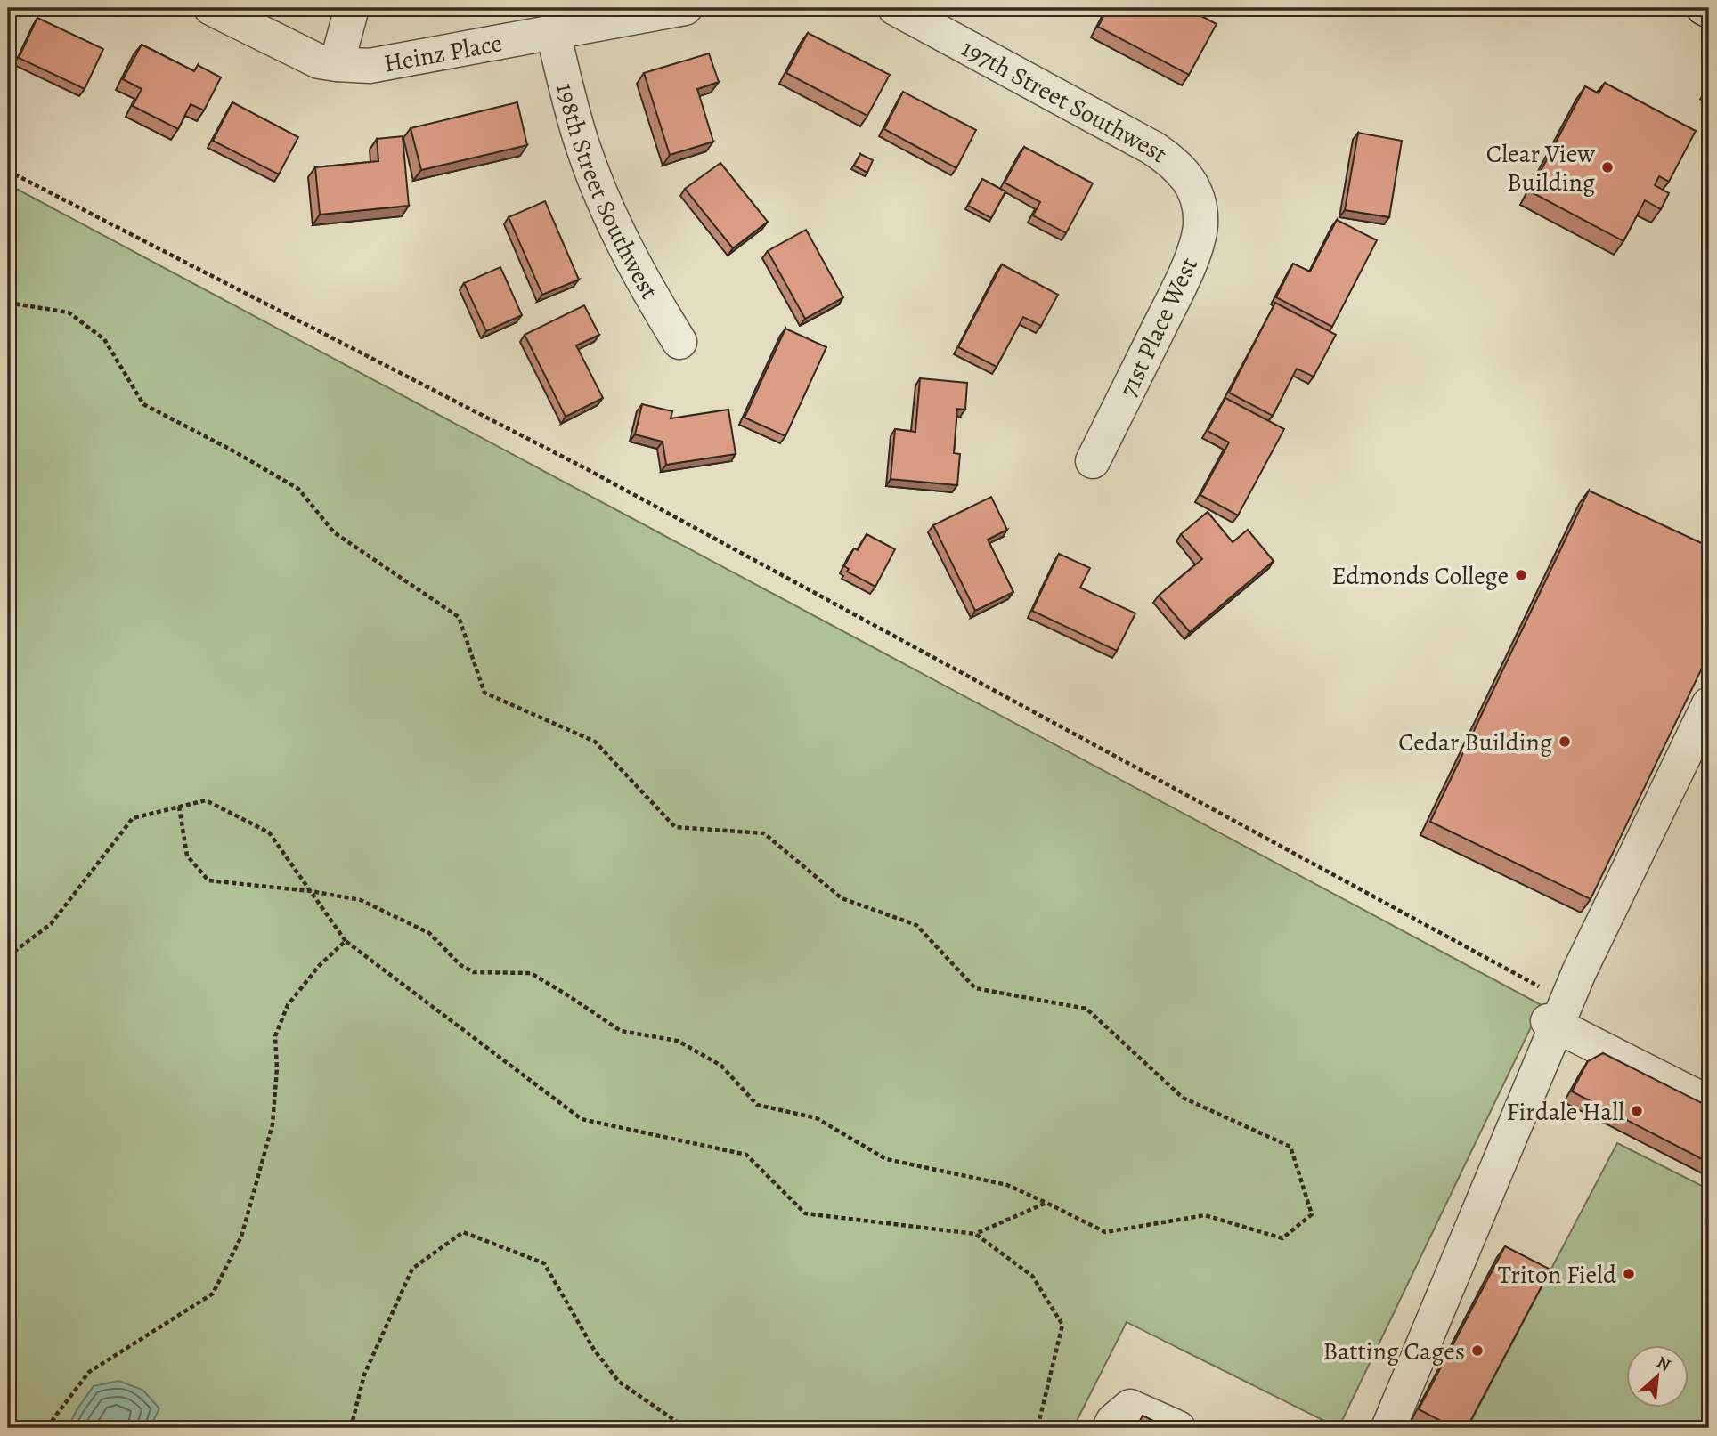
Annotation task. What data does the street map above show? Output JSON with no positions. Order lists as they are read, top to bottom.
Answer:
{
  "streets": {
    "street": [
      "Heinz Place",
      "197th Street Southwest",
      "198th Street Southwest",
      "71st Place West"
    ]
  },
  "crossings": [
    ["Heinz Place", "198th Street Southwest"],
    ["197th Street Southwest", "71st Place West"]
  ],
  "places": [
    "Clear View Building",
    "Edmonds College",
    "Cedar Building",
    "Firdale Hall",
    "Triton Field",
    "Batting Cages"
  ],
  "north": "top right"
}
